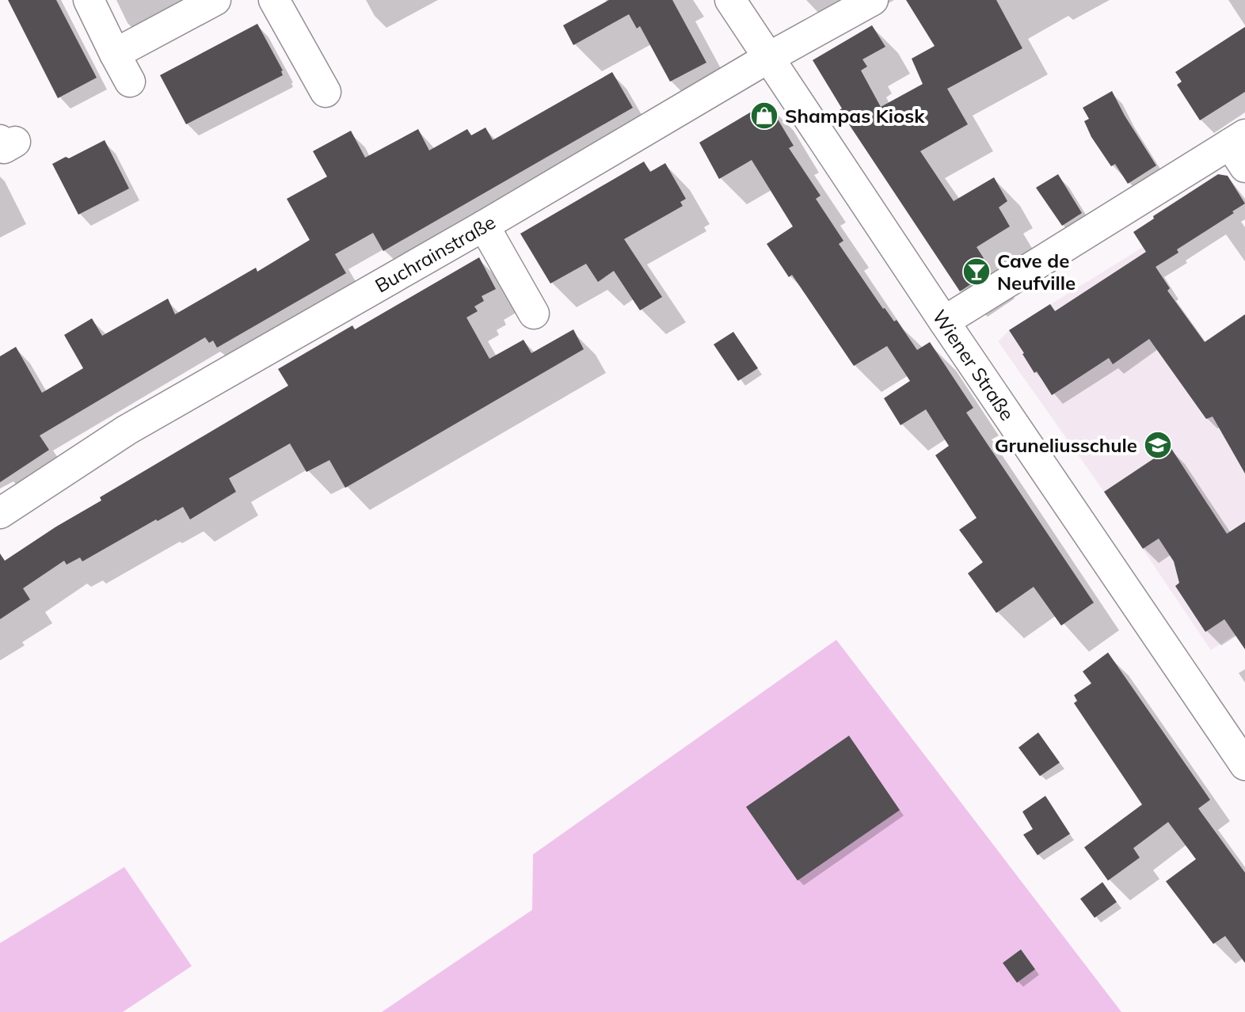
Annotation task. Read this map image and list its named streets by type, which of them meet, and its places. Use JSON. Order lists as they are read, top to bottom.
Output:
{
  "streets": {
    "street": ["Buchrainstraße", "Wiener Straße"]
  },
  "crossings": [
    ["Buchrainstraße", "Wiener Straße"]
  ],
  "places": {
    "shop": ["Shampas Kiosk"],
    "bar": ["Cave de Neufville"],
    "school or university": ["Gruneliusschule"]
  }
}
